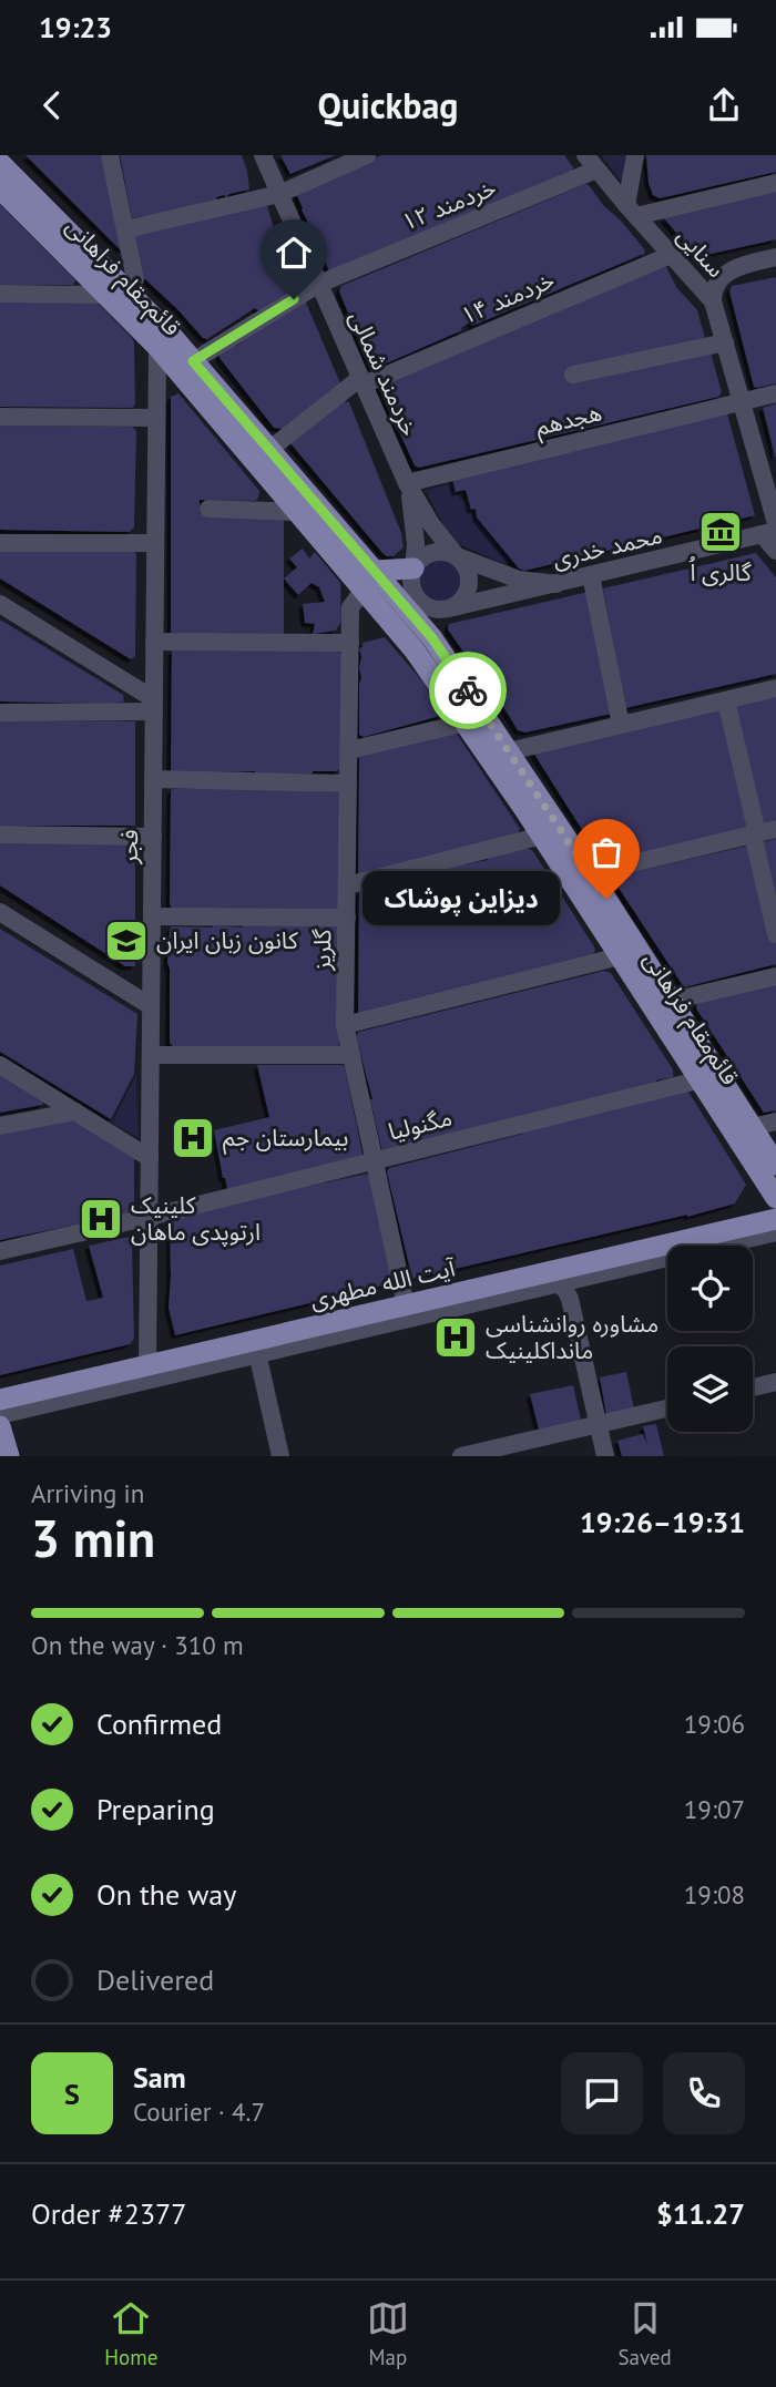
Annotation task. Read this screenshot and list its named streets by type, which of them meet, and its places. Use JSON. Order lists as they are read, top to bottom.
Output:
{
  "streets": {
    "main road": ["قائم‌مقام فراهانی", "آیت الله مطهری"],
    "street": [
      "خردمند ۱۲",
      "سنایی",
      "خردمند ۱۴",
      "خردمند شمالی",
      "هجدهم",
      "محمد خدری",
      "فجر",
      "گلریز",
      "مگنولیا"
    ]
  },
  "crossings": [
    ["خردمند ۱۲", "سنایی"],
    ["خردمند ۱۲", "قائم‌مقام فراهانی"],
    ["خردمند ۱۲", "خردمند شمالی"],
    ["سنایی", "خردمند ۱۴"],
    ["سنایی", "هجدهم"],
    ["سنایی", "محمد خدری"],
    ["قائم‌مقام فراهانی", "خردمند ۱۴"],
    ["قائم‌مقام فراهانی", "محمد خدری"],
    ["قائم‌مقام فراهانی", "فجر"],
    ["قائم‌مقام فراهانی", "گلریز"],
    ["قائم‌مقام فراهانی", "مگنولیا"],
    ["خردمند ۱۴", "خردمند شمالی"],
    ["خردمند شمالی", "هجدهم"],
    ["خردمند شمالی", "محمد خدری"],
    ["فجر", "مگنولیا"],
    ["فجر", "آیت الله مطهری"],
    ["گلریز", "مگنولیا"],
    ["گلریز", "آیت الله مطهری"]
  ],
  "places": {
    "museum": ["گالری اُ"],
    "other": ["دیزاین پوشاک"],
    "school or university": ["کانون زبان ایران"],
    "hospital": ["بیمارستان جم", "کلینیک ارتوپدی ماهان", "مشاوره روانشناسی مانداکلینیک"]
  },
  "page": {
    "status": "19:23",
    "header": "Quickbag",
    "bubble": "دیزاین پوشاک",
    "heading": ["3 min", "Arriving in", "19:26–19:31"],
    "panel": [
      "Sam",
      "Courier · 4.7",
      "Order #2377",
      "$11.27"
    ],
    "bar": "On the way · 310 m",
    "list": [
      ["Confirmed", "19:06"],
      ["Preparing", "19:07"],
      ["On the way", "19:08"],
      "Delivered"
    ],
    "round": "S",
    "tabs": ["Home", "Map", "Saved"]
  }
}
